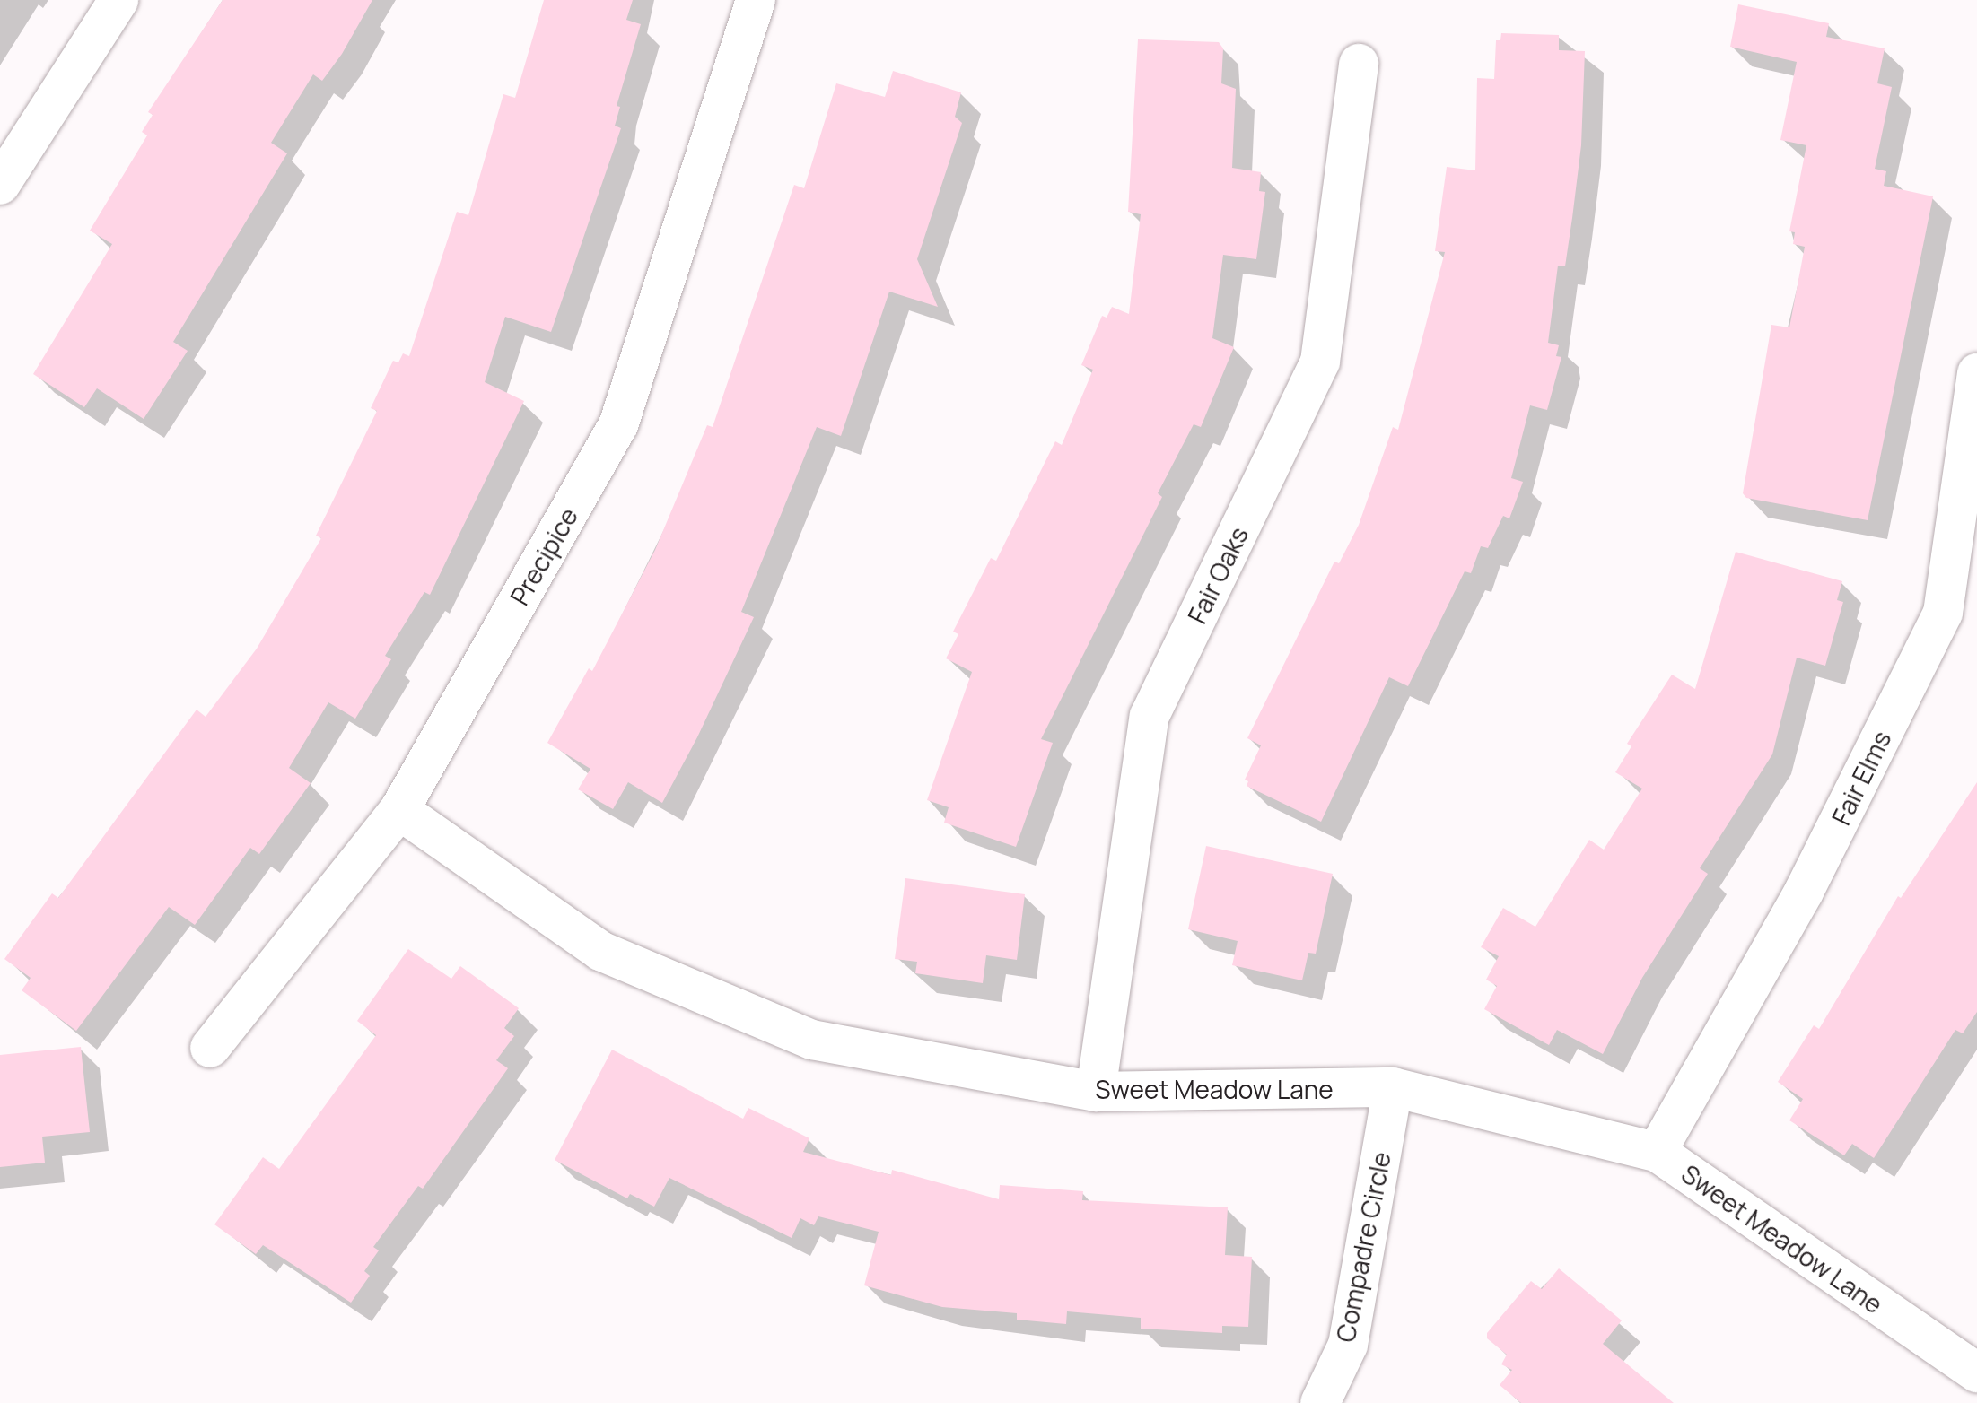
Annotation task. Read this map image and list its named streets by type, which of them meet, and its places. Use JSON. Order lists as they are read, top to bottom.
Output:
{
  "streets": {
    "street": [
      "Precipice",
      "Fair Oaks",
      "Fair Elms",
      "Sweet Meadow Lane",
      "Compadre Circle"
    ]
  },
  "crossings": [
    ["Precipice", "Sweet Meadow Lane"],
    ["Fair Oaks", "Sweet Meadow Lane"],
    ["Fair Elms", "Sweet Meadow Lane"],
    ["Sweet Meadow Lane", "Compadre Circle"]
  ]
}
